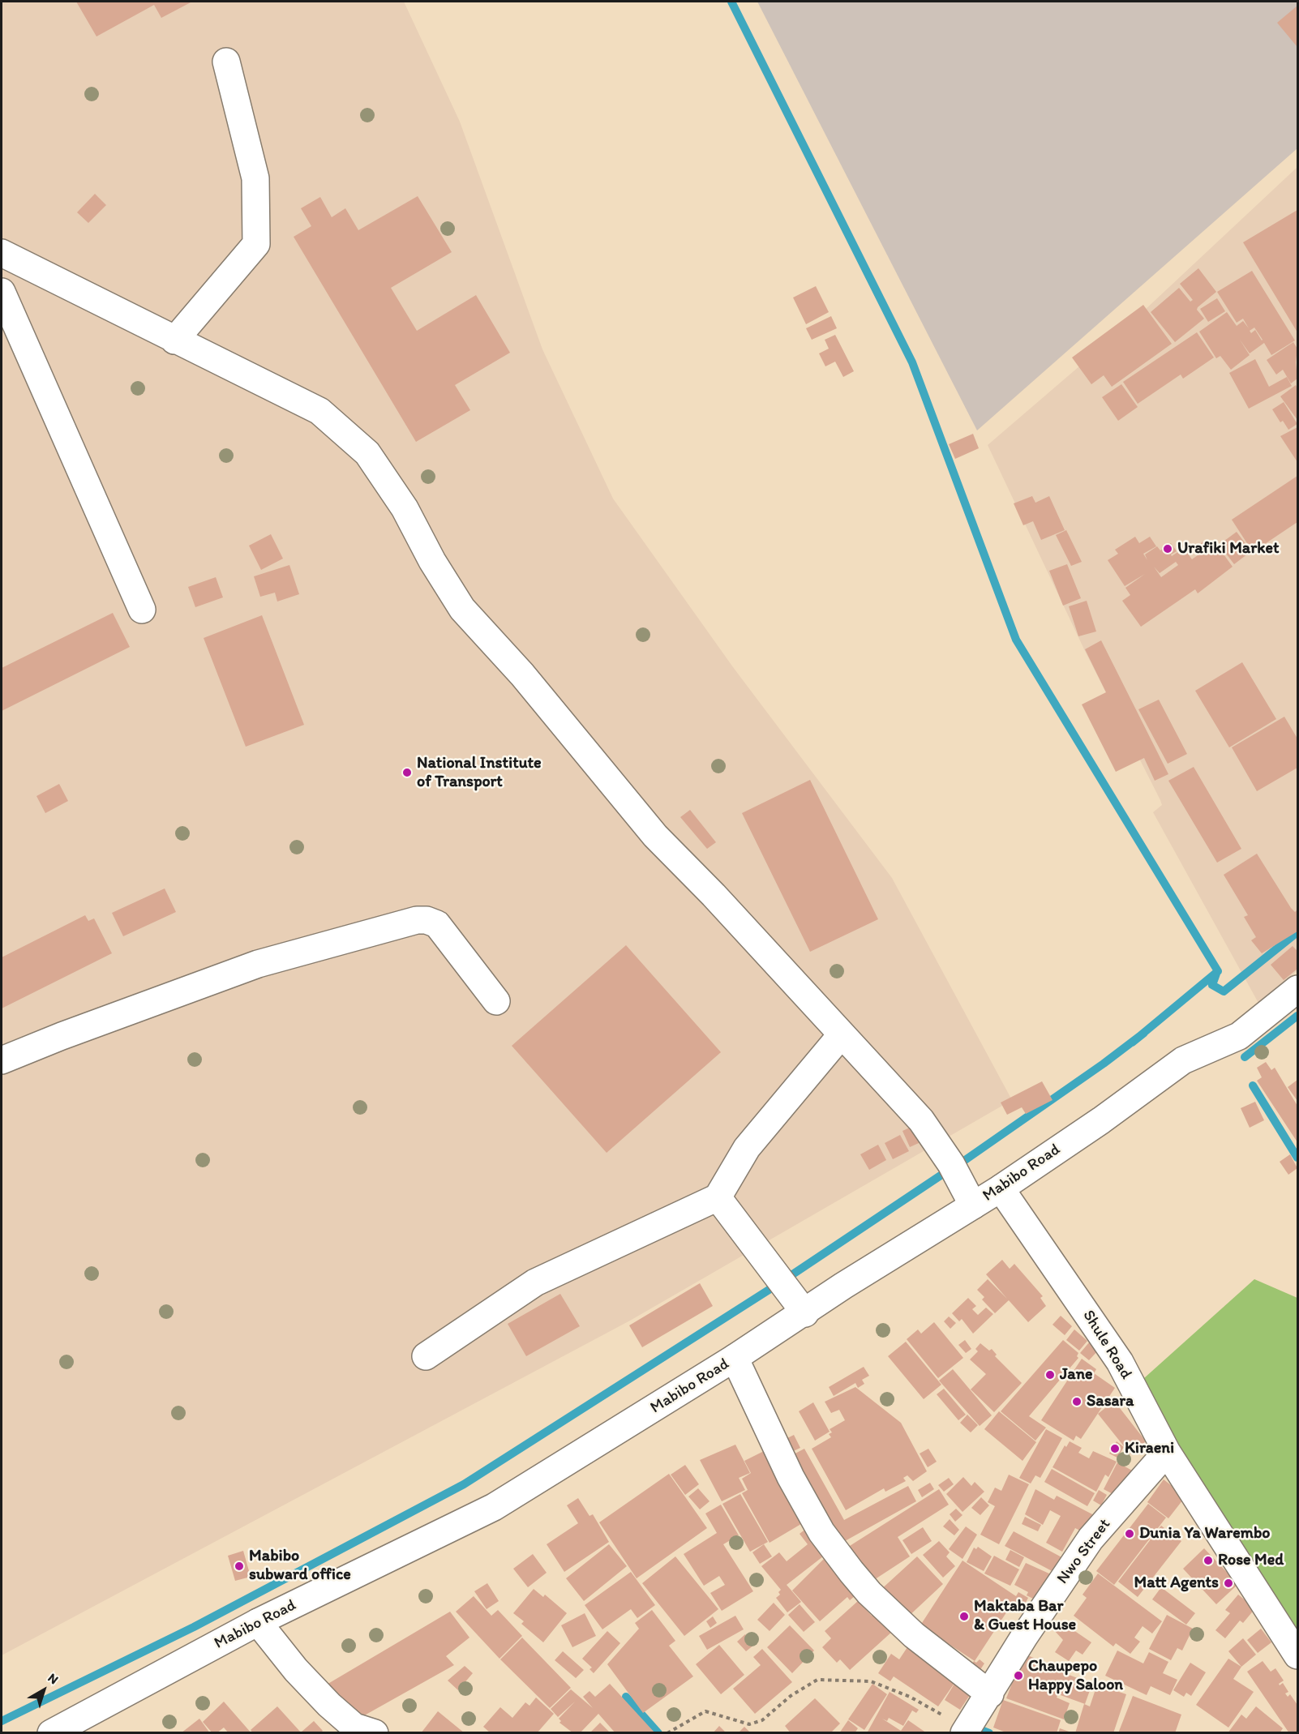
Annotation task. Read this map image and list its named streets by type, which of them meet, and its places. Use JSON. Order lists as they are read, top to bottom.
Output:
{
  "streets": {
    "street": ["Mabibo Road", "Shule Road", "Nwo Street"]
  },
  "crossings": [
    ["Mabibo Road", "Shule Road"],
    ["Shule Road", "Nwo Street"]
  ],
  "places": [
    "Urafiki Market",
    "National Institute of Transport",
    "Jane",
    "Sasara",
    "Kiraeni",
    "Dunia Ya Warembo",
    "Rose Med",
    "Mabibo subward office",
    "Matt Agents",
    "Maktaba Bar & Guest House",
    "Chaupepo Happy Saloon"
  ],
  "north": "top right"
}
